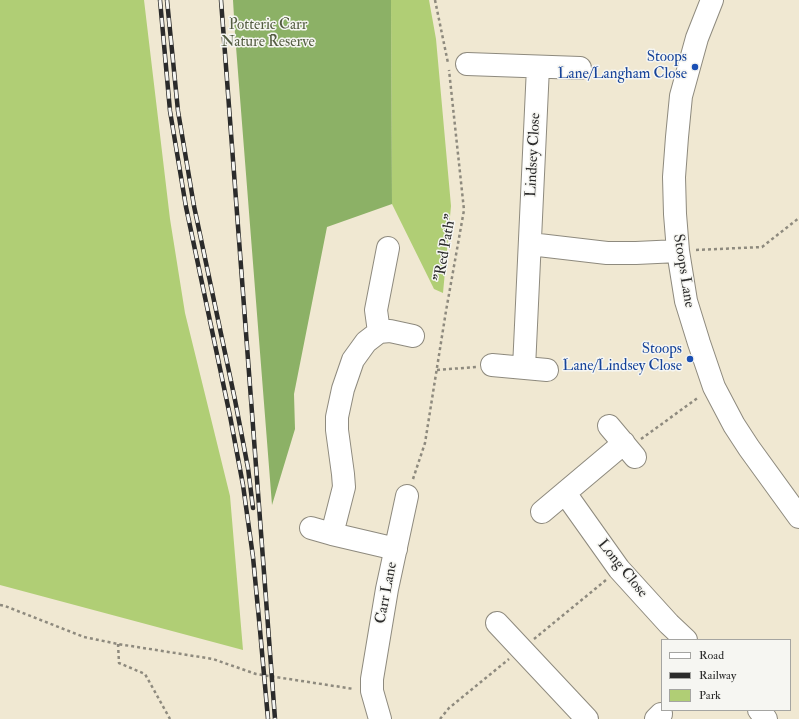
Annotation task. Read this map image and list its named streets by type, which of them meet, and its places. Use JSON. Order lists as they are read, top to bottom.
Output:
{
  "streets": {
    "street": [
      "Lindsey Close",
      "Stoops Lane",
      "Long Close",
      "Carr Lane"
    ],
    "path": ["\"Red Path\""]
  },
  "crossings": [
    ["\"Red Path\"", "Carr Lane"]
  ],
  "parks": ["Potteric Carr Nature Reserve"],
  "places": ["Stoops Lane/Langham Close", "Stoops Lane/Lindsey Close"],
  "legend": ["Road", "Railway", "Park"]
}
